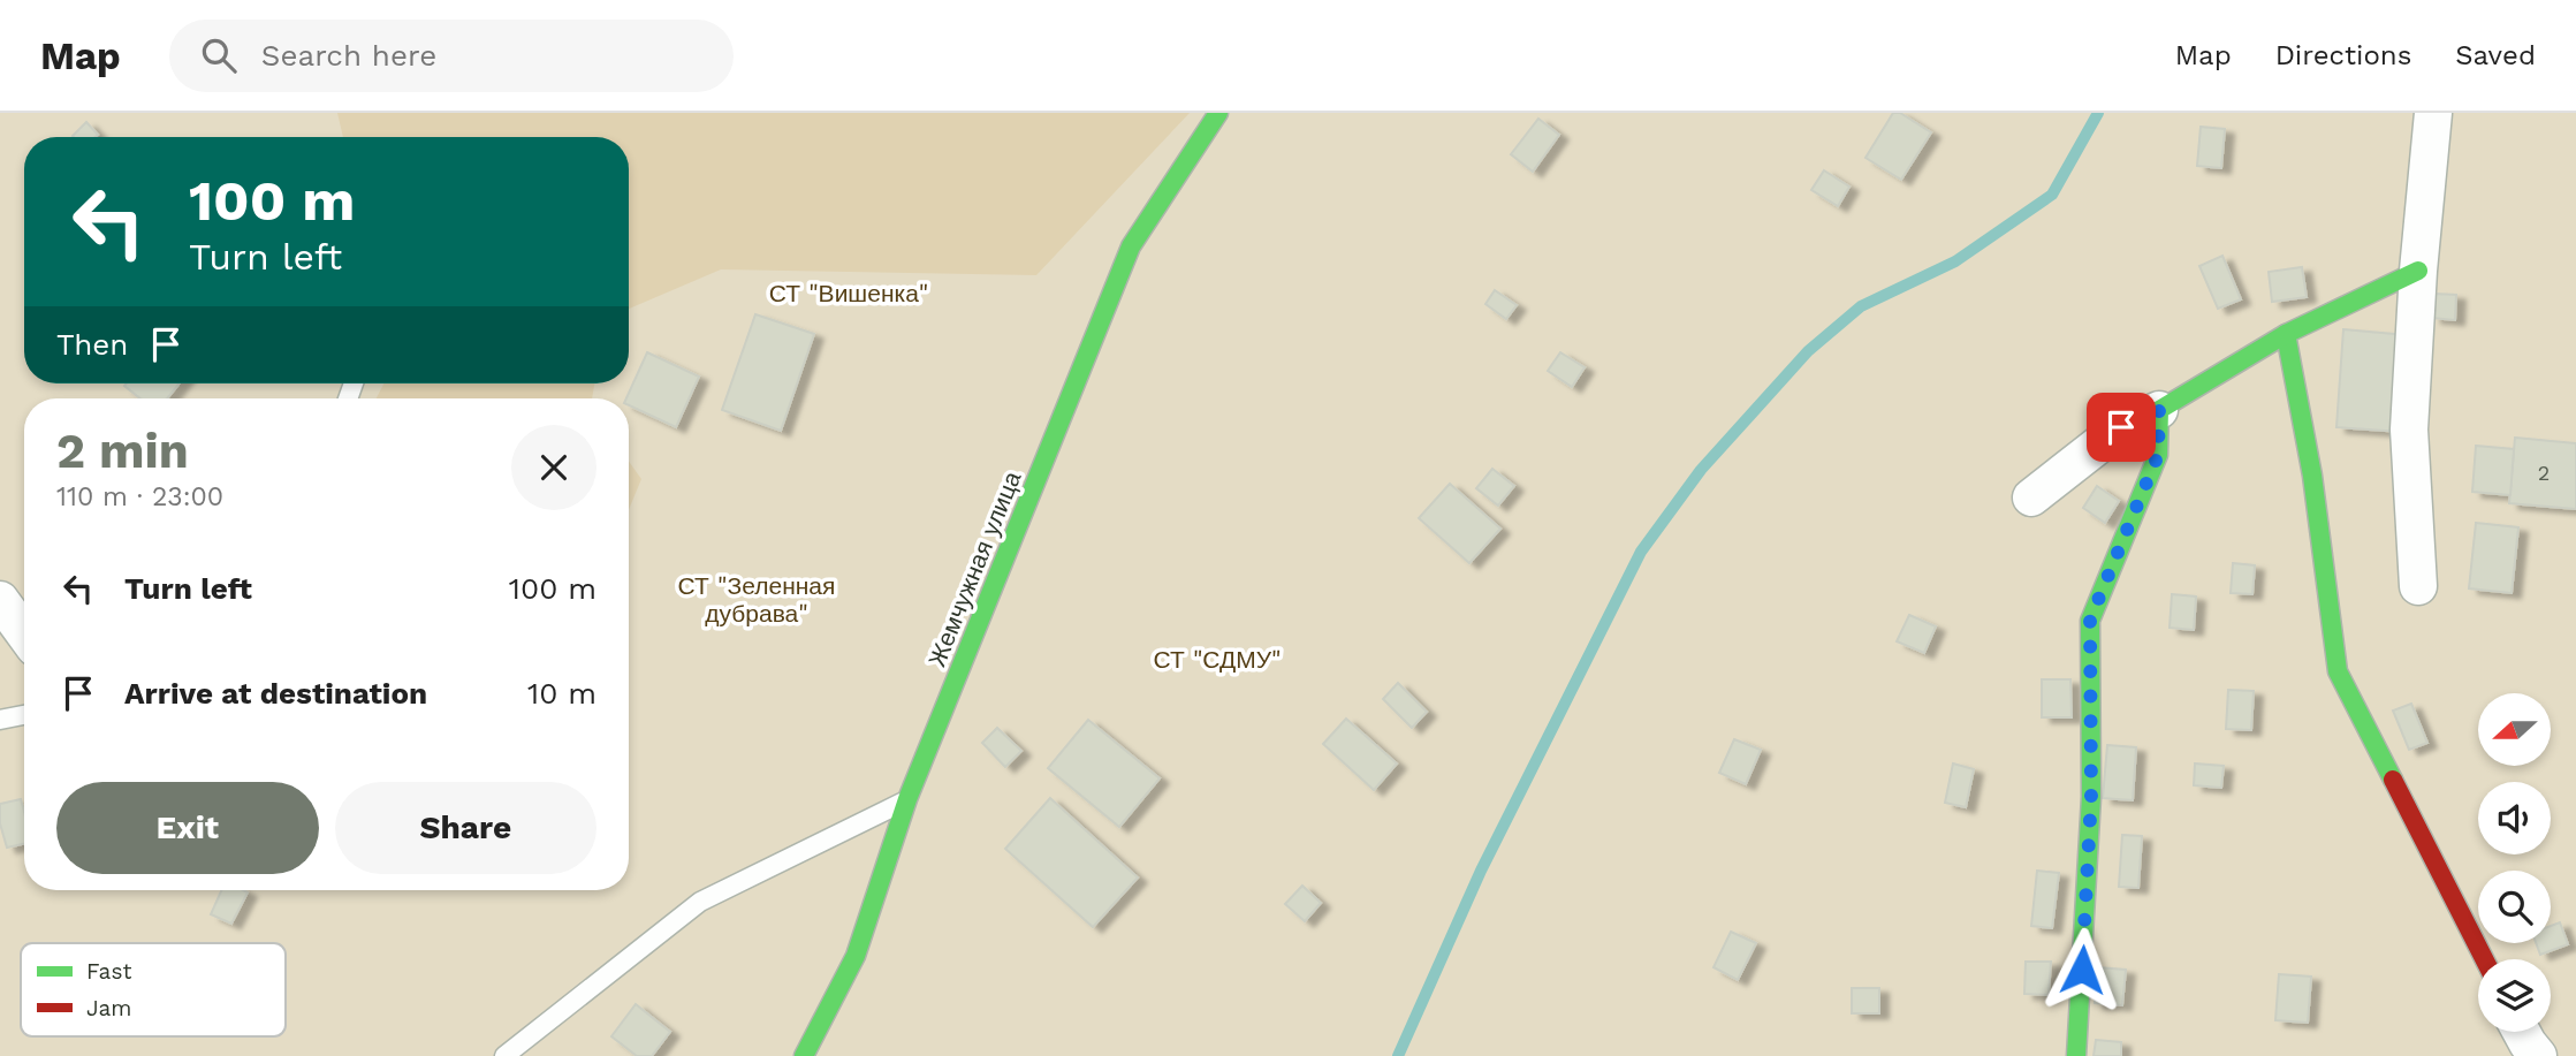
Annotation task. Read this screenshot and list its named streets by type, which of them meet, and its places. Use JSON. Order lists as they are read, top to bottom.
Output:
{
  "streets": {
    "street": ["Жемчужная улица"]
  },
  "parks": ["СТ \"Вишенка\"", "СТ \"Зеленная дубрава\"", "СТ \"СДМУ\""],
  "house_numbers": ["2"],
  "legend": ["Fast", "Jam"],
  "north": "left",
  "page": {
    "header": "Map",
    "search": "Search here",
    "nav": ["Map", "Directions", "Saved"],
    "turn": ["100 m", "Turn left"],
    "then": "Then",
    "heading": ["2 min", "110 m · 23:00"],
    "list": [
      {
        "name": "Turn left",
        "value": "100 m"
      },
      {
        "name": "Arrive at destination",
        "value": "10 m"
      }
    ],
    "buttons": ["Exit", "Share"]
  }
}
